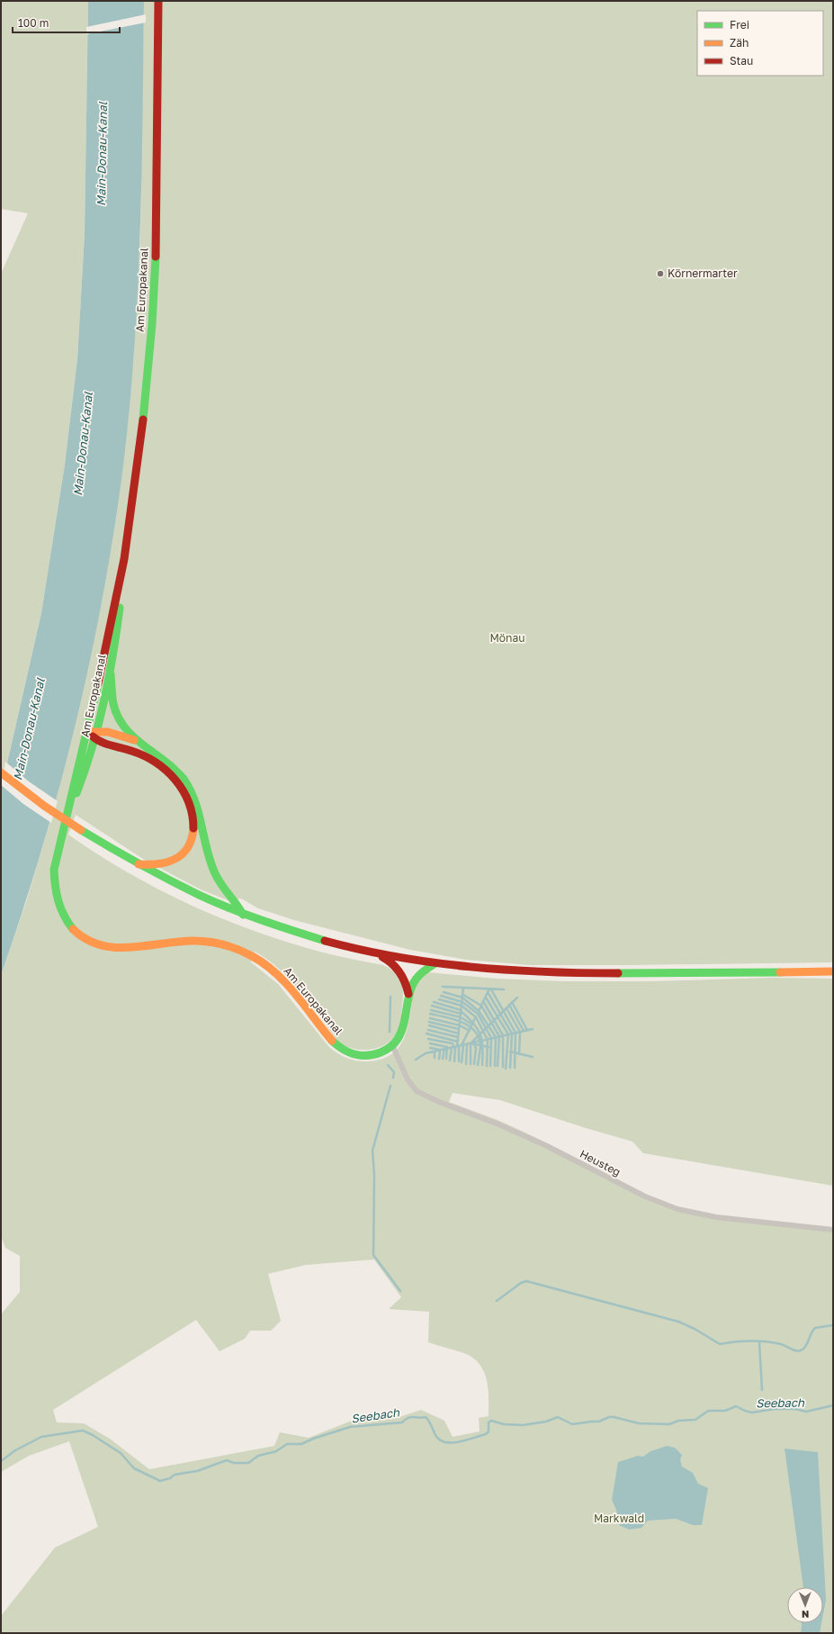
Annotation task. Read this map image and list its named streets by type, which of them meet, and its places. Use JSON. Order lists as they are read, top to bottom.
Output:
{
  "streets": {
    "main road": ["Am Europakanal"],
    "street": ["Heusteg"]
  },
  "crossings": [
    ["Am Europakanal", "Heusteg"]
  ],
  "water": ["Main-Donau-Kanal", "Seebach"],
  "parks": ["Mönau", "Markwald"],
  "places": ["Körnermarter"],
  "legend": ["Frei", "Zäh", "Stau"],
  "scale_bar": "100 m",
  "north": "bottom"
}
